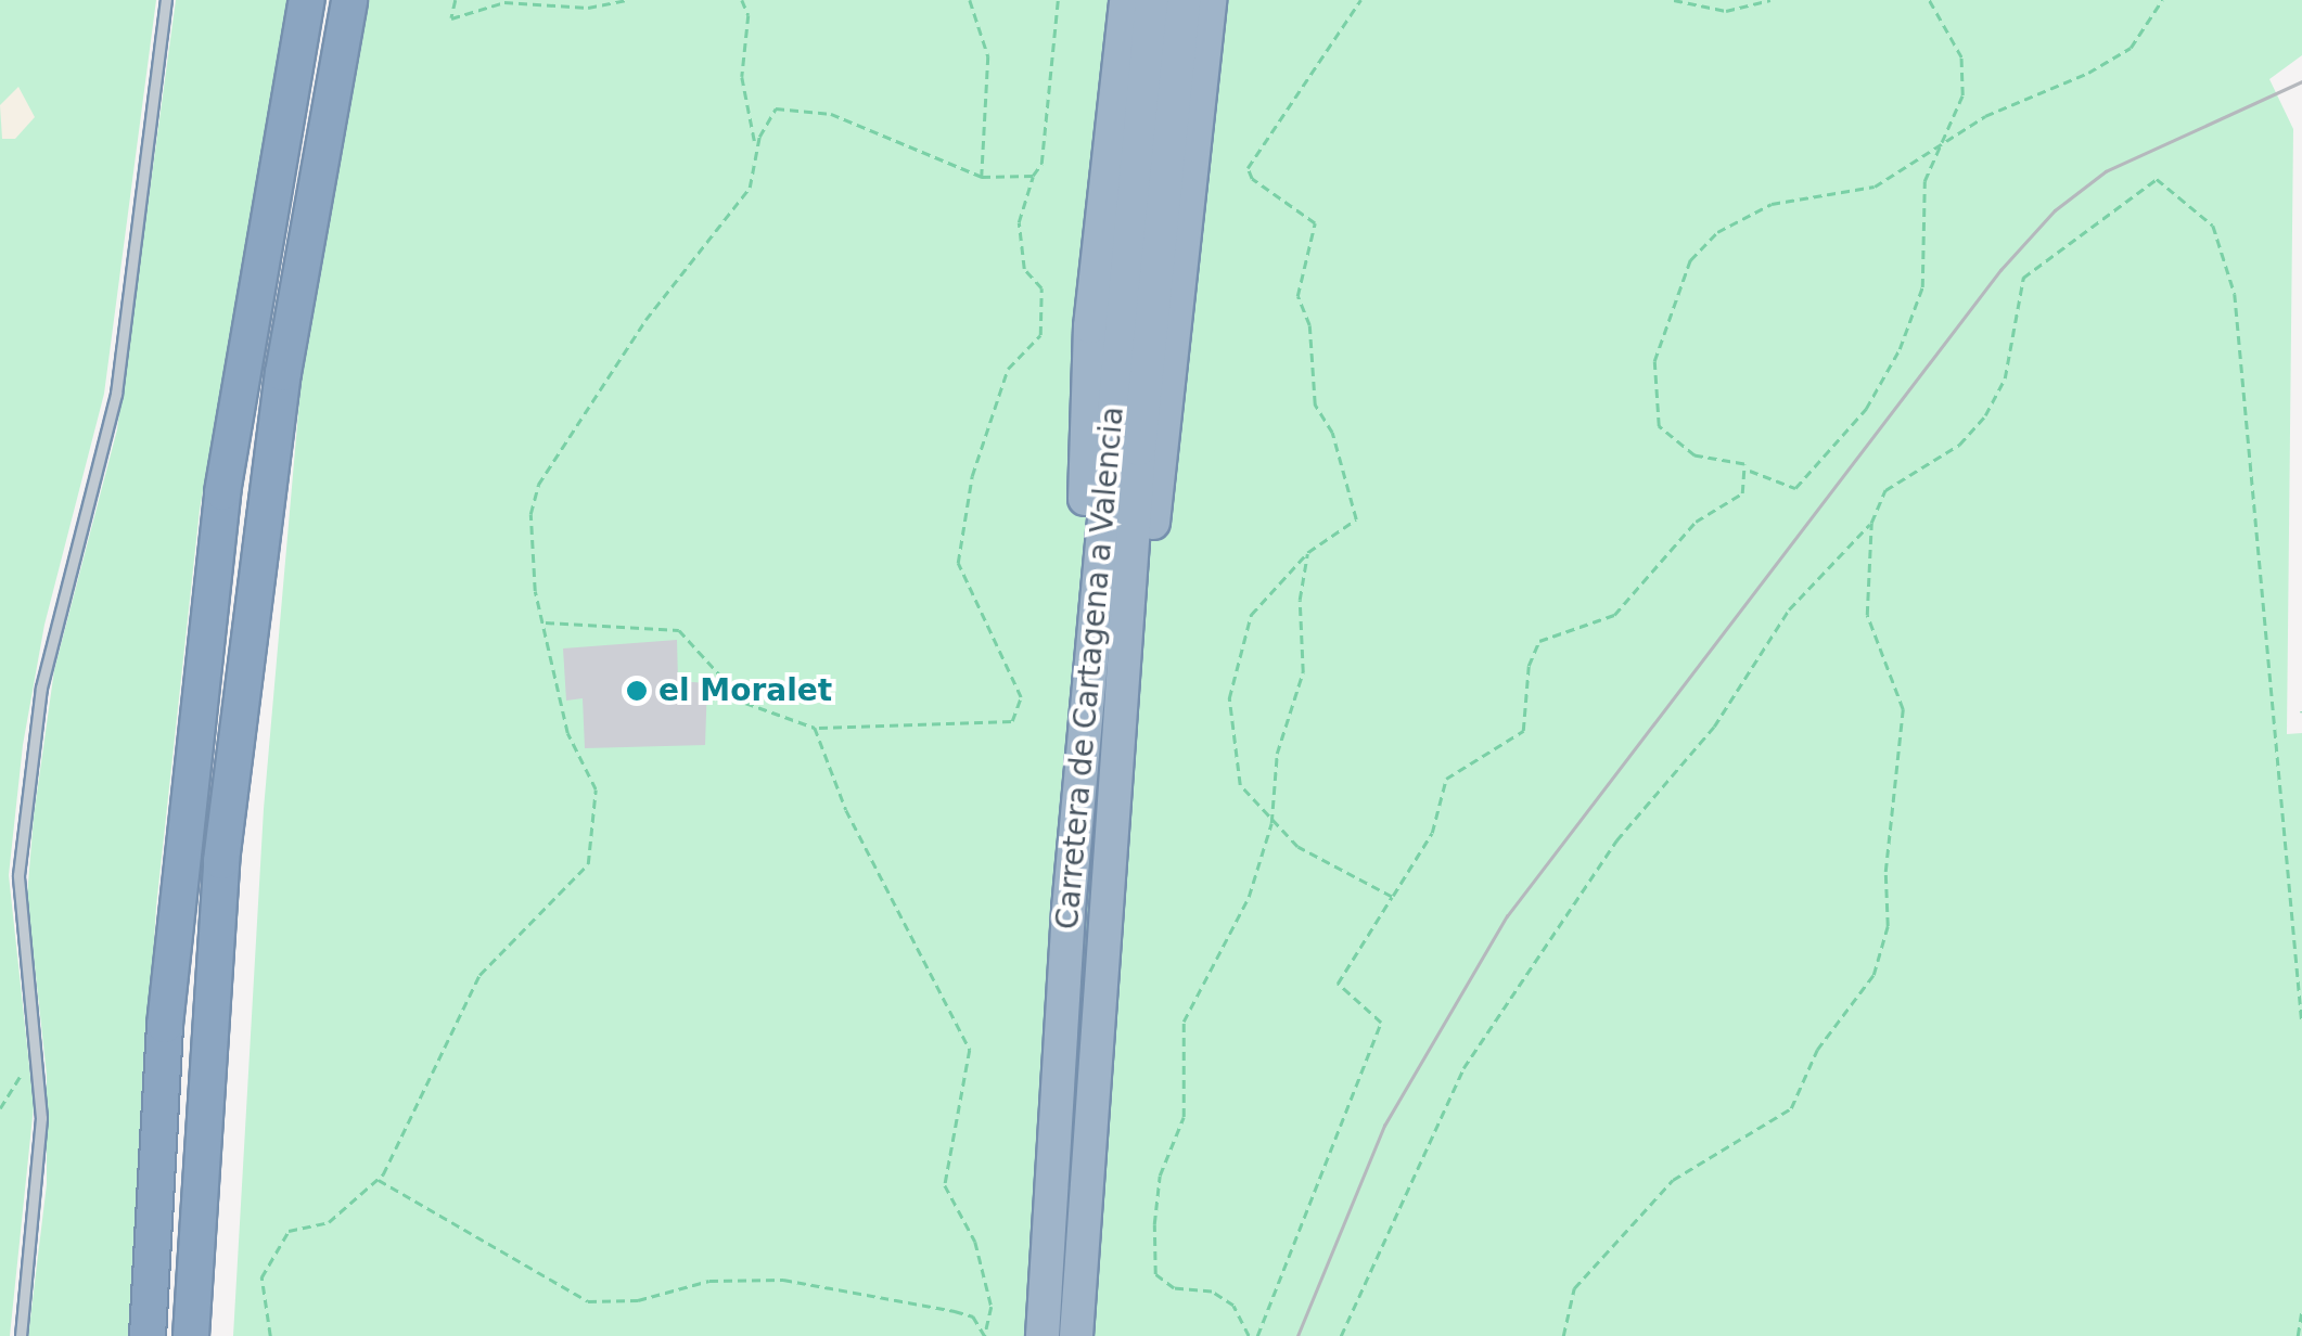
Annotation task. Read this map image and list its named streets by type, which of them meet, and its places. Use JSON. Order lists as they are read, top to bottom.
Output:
{
  "streets": {
    "highway": ["Carretera de Cartagena a Valencia"]
  },
  "places": ["el Moralet"]
}
